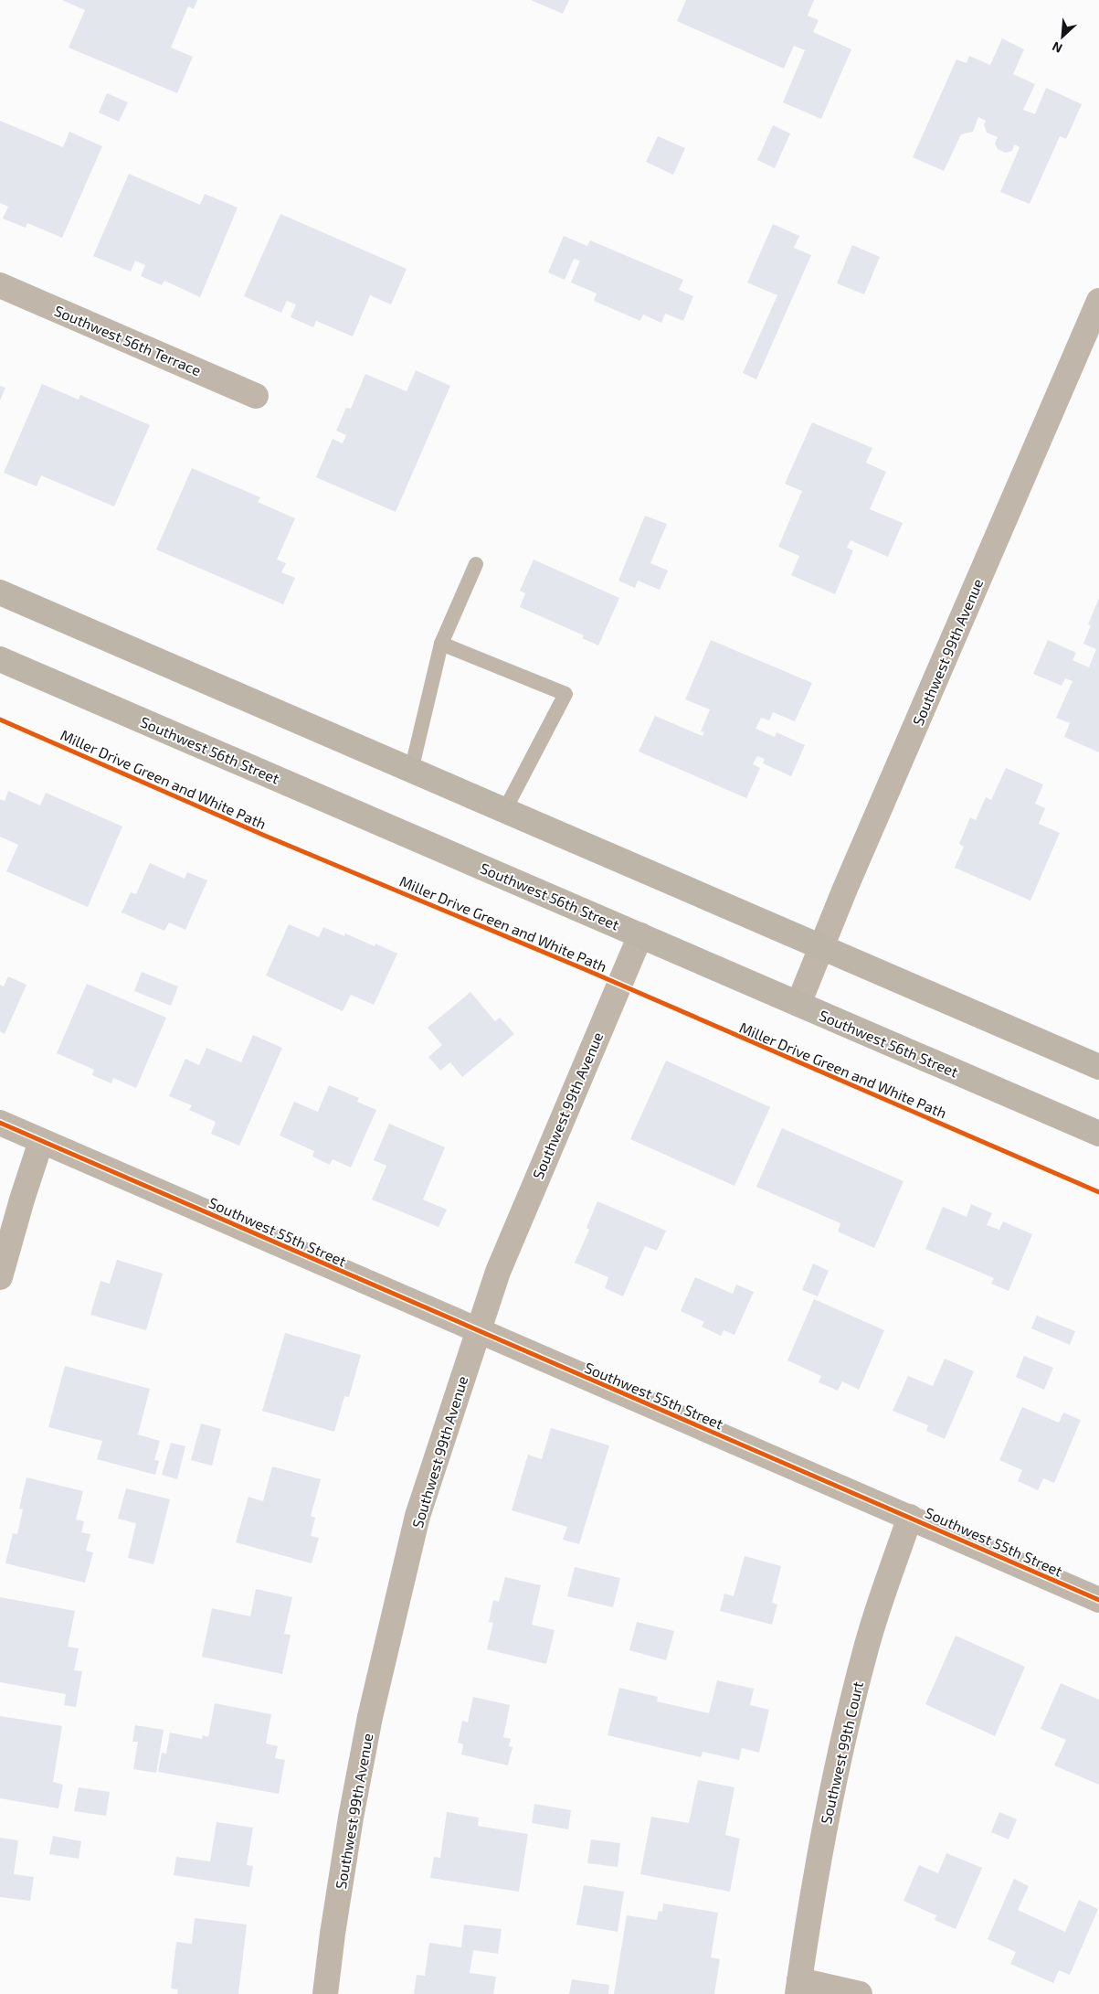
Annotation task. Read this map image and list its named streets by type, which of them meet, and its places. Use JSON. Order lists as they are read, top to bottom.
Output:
{
  "streets": {
    "main road": ["Southwest 56th Street"],
    "street": [
      "Southwest 56th Terrace",
      "Southwest 99th Avenue",
      "Southwest 55th Street",
      "Southwest 99th Court"
    ],
    "cycle path": ["Miller Drive Green and White Path"]
  },
  "crossings": [
    ["Southwest 99th Avenue", "Southwest 56th Street"],
    ["Southwest 99th Avenue", "Southwest 55th Street"],
    ["Southwest 55th Street", "Southwest 99th Court"]
  ],
  "north": "bottom left"
}
